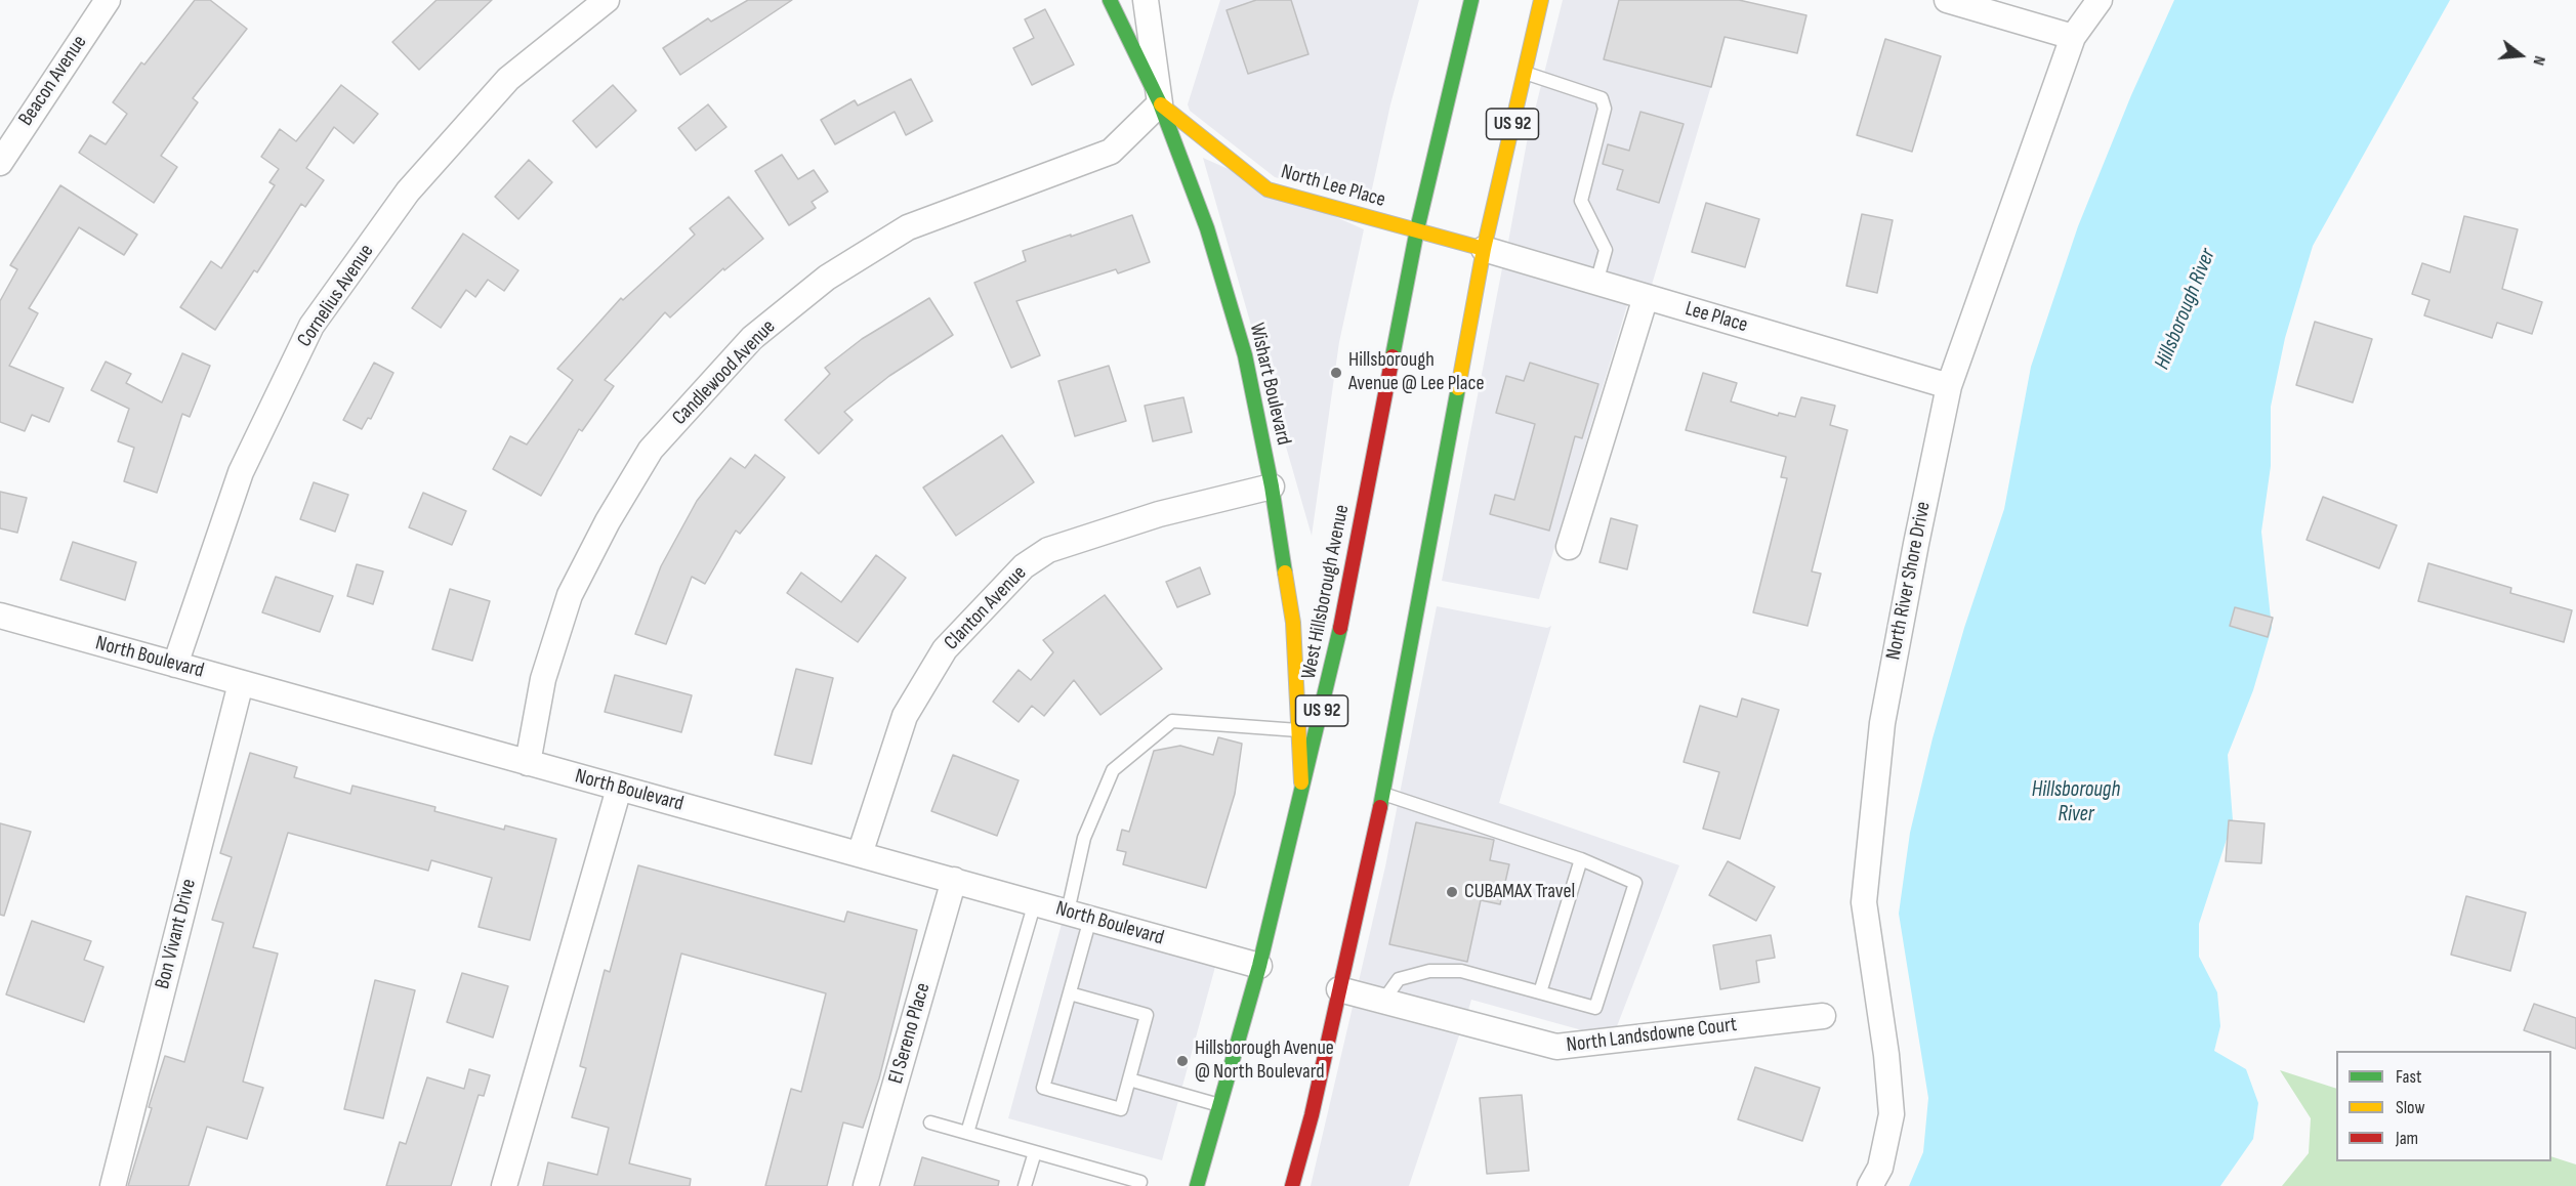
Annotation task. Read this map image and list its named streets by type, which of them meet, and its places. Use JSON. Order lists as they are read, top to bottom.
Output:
{
  "streets": {
    "main road": [
      "US 92",
      "North Lee Place",
      "Wishart Boulevard",
      "West Hillsborough Avenue"
    ],
    "street": [
      "Beacon Avenue",
      "Cornelius Avenue",
      "Lee Place",
      "Candlewood Avenue",
      "North River Shore Drive",
      "Clanton Avenue",
      "North Boulevard",
      "Bon Vivant Drive",
      "El Sereno Place",
      "North Landsdowne Court"
    ]
  },
  "crossings": [
    ["US 92", "North Lee Place"],
    ["US 92", "Lee Place"],
    ["US 92", "North Landsdowne Court"],
    ["North Lee Place", "Lee Place"],
    ["North Lee Place", "Candlewood Avenue"],
    ["North Lee Place", "Wishart Boulevard"],
    ["North Lee Place", "West Hillsborough Avenue"],
    ["Cornelius Avenue", "North Boulevard"],
    ["Lee Place", "North River Shore Drive"],
    ["Candlewood Avenue", "Wishart Boulevard"],
    ["Candlewood Avenue", "North Boulevard"],
    ["Wishart Boulevard", "West Hillsborough Avenue"],
    ["Wishart Boulevard", "Clanton Avenue"],
    ["West Hillsborough Avenue", "North Boulevard"],
    ["Clanton Avenue", "North Boulevard"],
    ["North Boulevard", "Bon Vivant Drive"],
    ["North Boulevard", "El Sereno Place"]
  ],
  "water": ["Hillsborough River"],
  "places": ["Hillsborough Avenue @ Lee Place", "CUBAMAX Travel", "Hillsborough Avenue @ North Boulevard"],
  "legend": ["Fast", "Slow", "Jam"],
  "north": "right"
}
